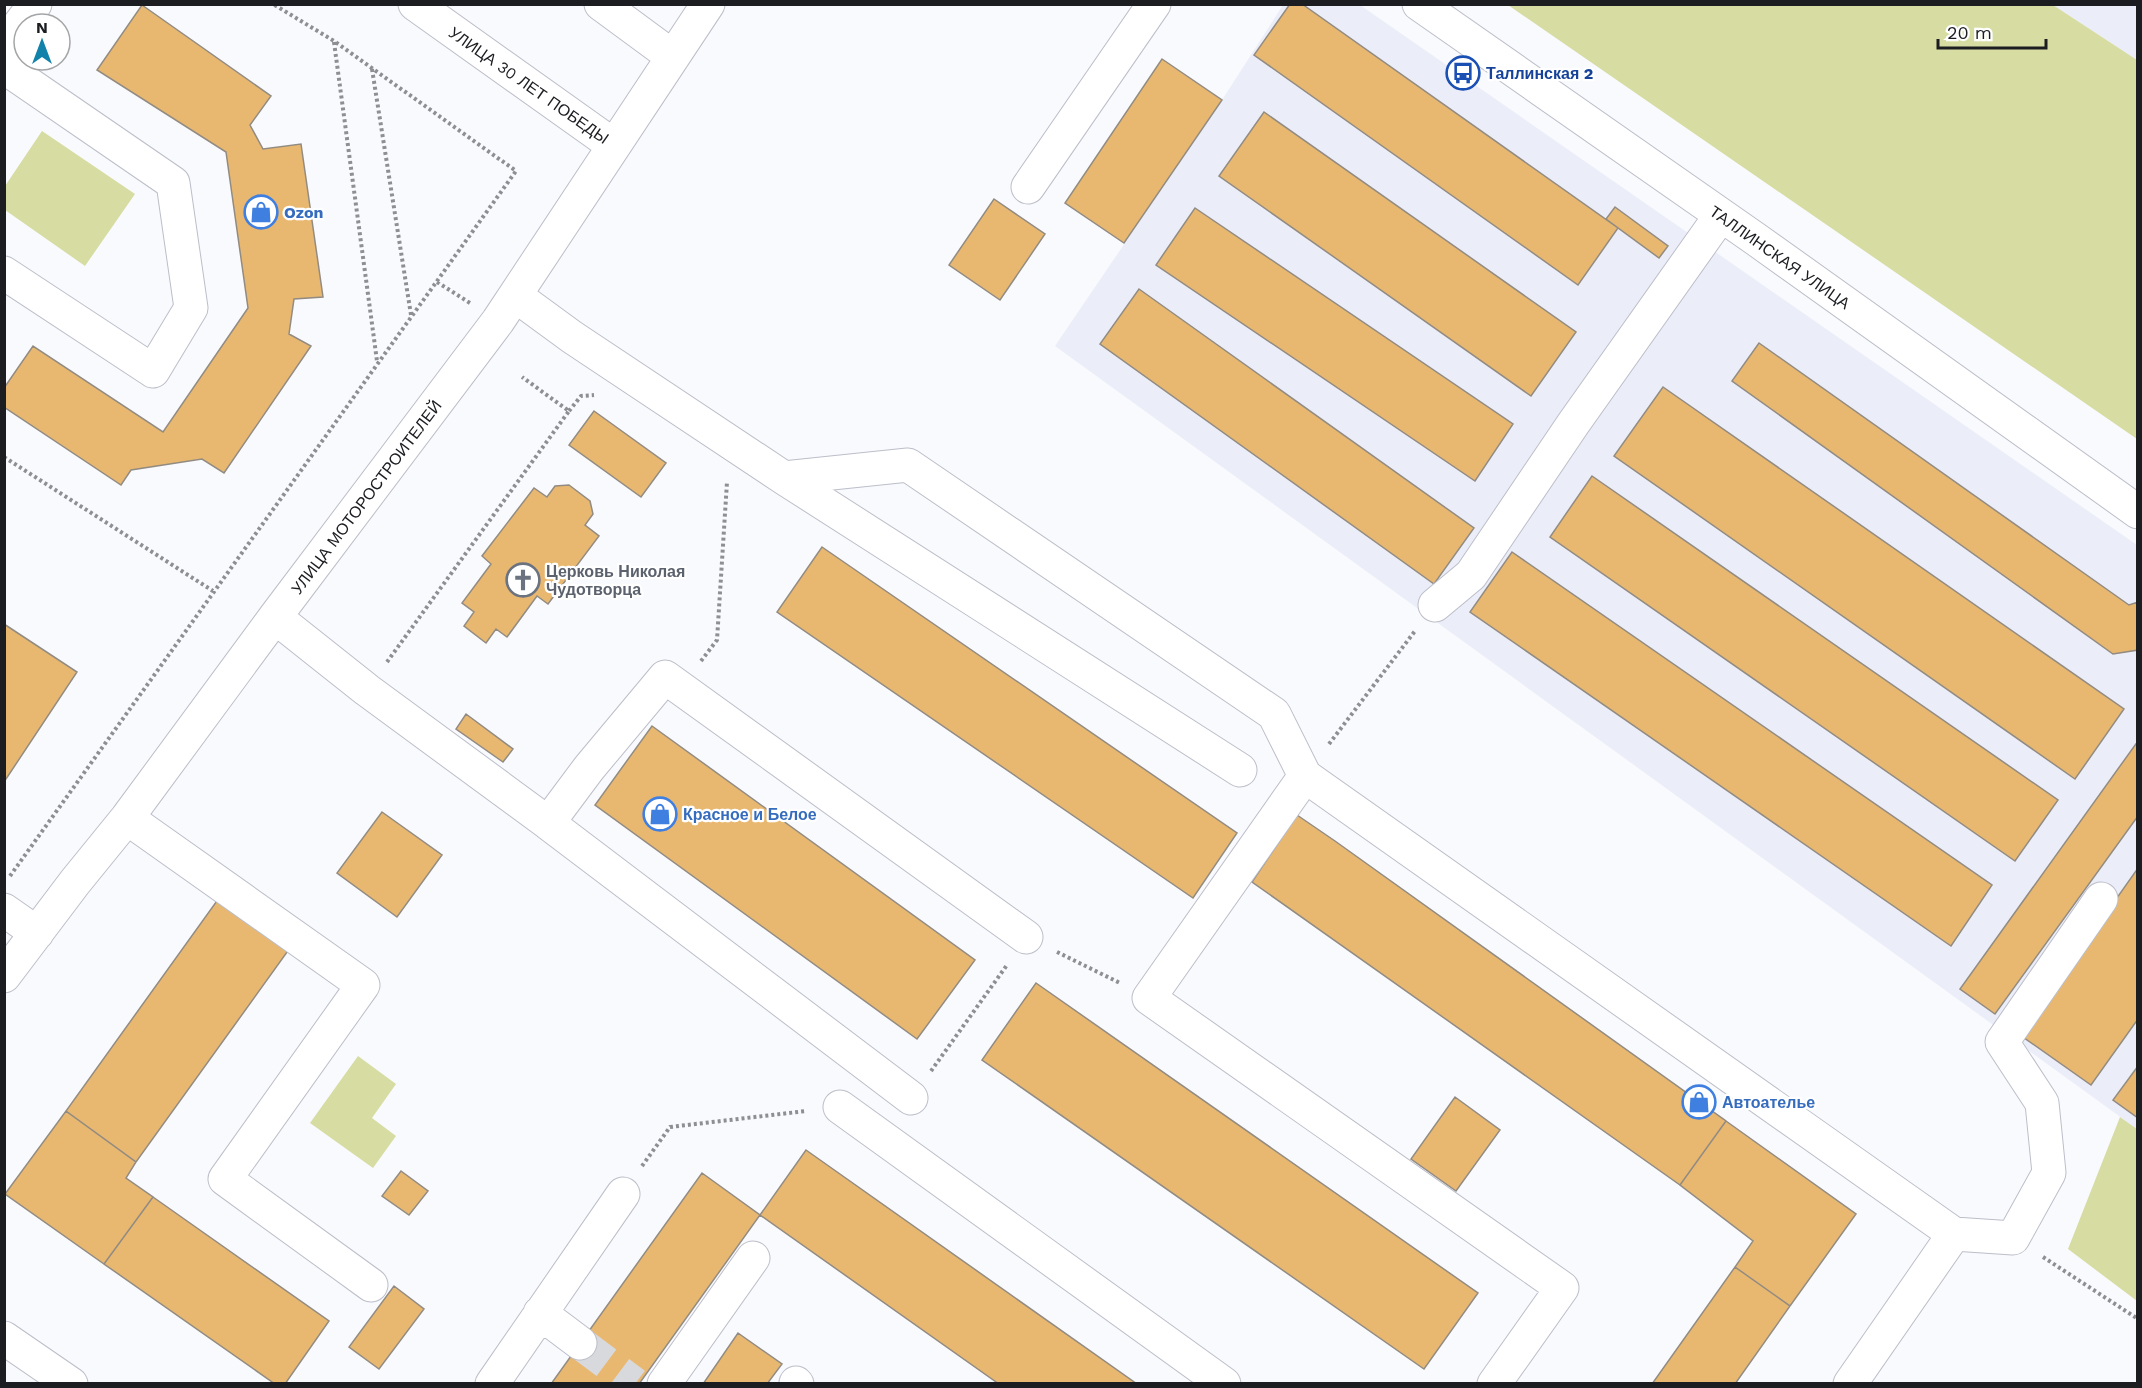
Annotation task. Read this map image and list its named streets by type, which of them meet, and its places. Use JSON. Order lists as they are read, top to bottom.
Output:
{
  "streets": {
    "street": ["УЛИЦА 30 ЛЕТ ПОБЕДЫ", "ТАЛЛИНСКАЯ УЛИЦА", "УЛИЦА МОТОРОСТРОИТЕЛЕЙ"]
  },
  "crossings": [
    ["УЛИЦА 30 ЛЕТ ПОБЕДЫ", "УЛИЦА МОТОРОСТРОИТЕЛЕЙ"]
  ],
  "places": {
    "bus stop": ["Таллинская 2"],
    "shop": ["Ozon", "Красное и Белое", "Автоателье"],
    "church": ["Церковь Николая Чудотворца"]
  },
  "scale_bar": "20 m",
  "north": "top"
}
